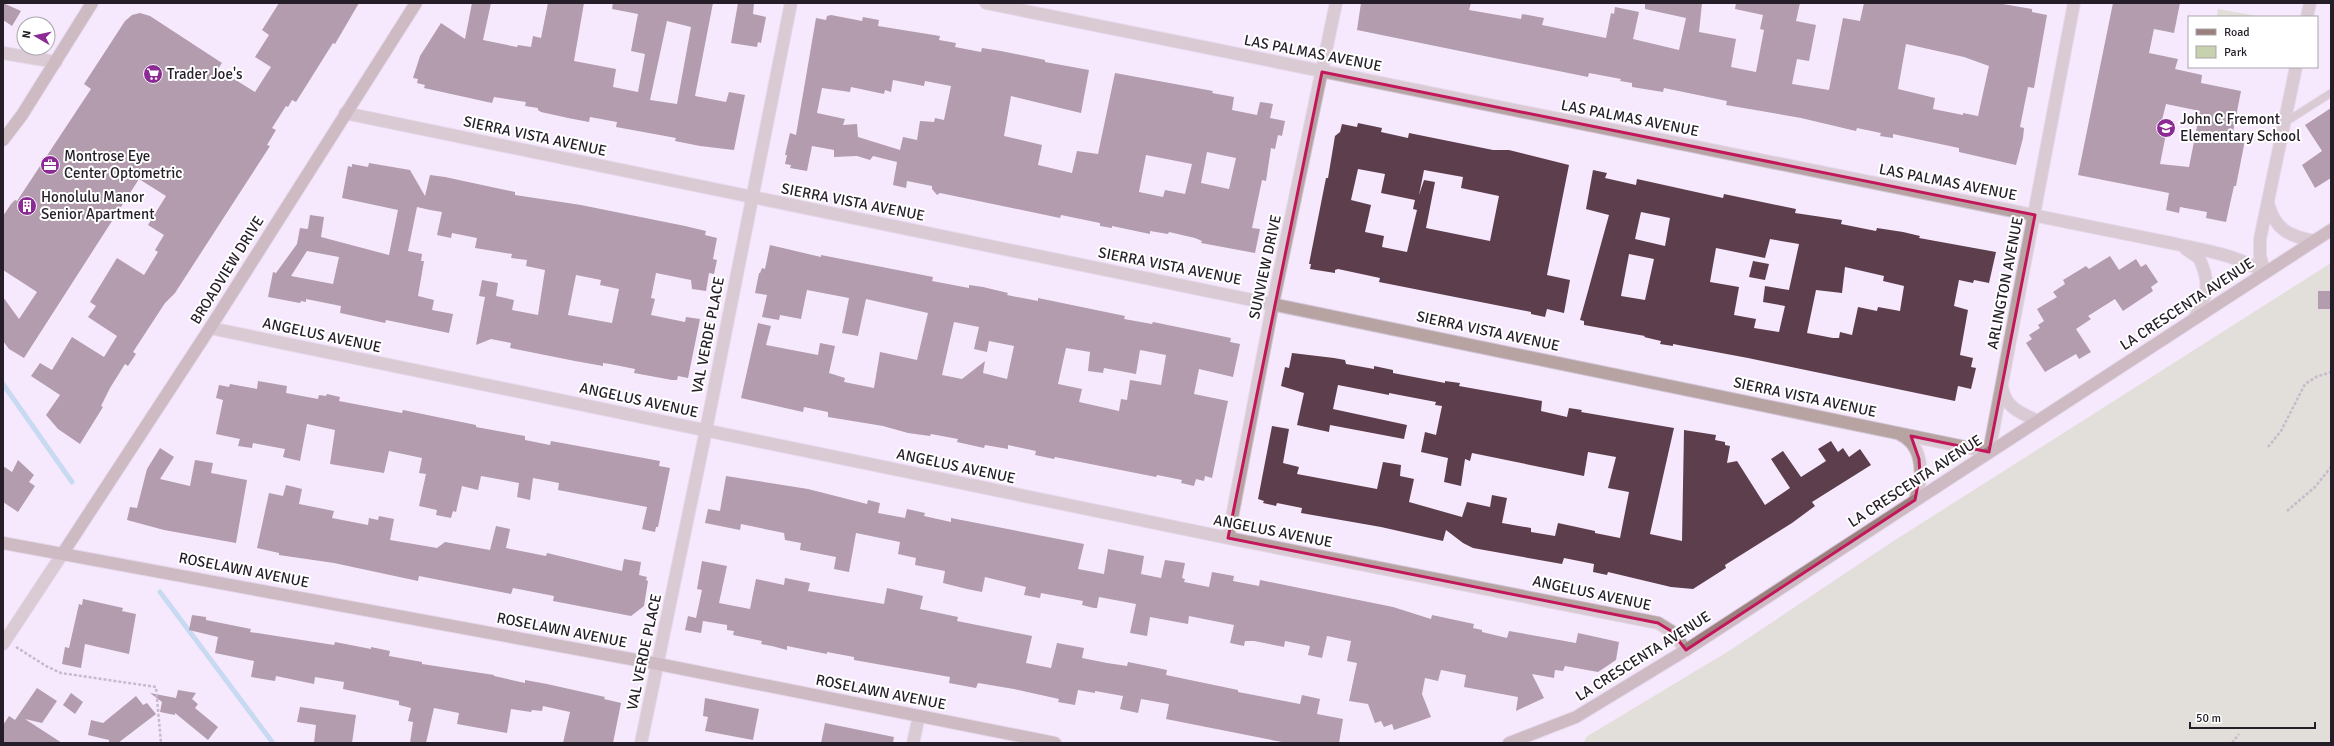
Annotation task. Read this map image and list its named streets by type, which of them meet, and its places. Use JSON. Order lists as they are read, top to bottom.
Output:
{
  "streets": {
    "street": [
      "LAS PALMAS AVENUE",
      "SIERRA VISTA AVENUE",
      "SUNVIEW DRIVE",
      "BROADVIEW DRIVE",
      "ARLINGTON AVENUE",
      "LA CRESCENTA AVENUE",
      "ANGELUS AVENUE",
      "VAL VERDE PLACE",
      "ROSELAWN AVENUE"
    ]
  },
  "crossings": [
    ["LAS PALMAS AVENUE", "SUNVIEW DRIVE"],
    ["LAS PALMAS AVENUE", "ARLINGTON AVENUE"],
    ["LAS PALMAS AVENUE", "LA CRESCENTA AVENUE"],
    ["SIERRA VISTA AVENUE", "SUNVIEW DRIVE"],
    ["SIERRA VISTA AVENUE", "BROADVIEW DRIVE"],
    ["SIERRA VISTA AVENUE", "ARLINGTON AVENUE"],
    ["SIERRA VISTA AVENUE", "LA CRESCENTA AVENUE"],
    ["SIERRA VISTA AVENUE", "VAL VERDE PLACE"],
    ["SUNVIEW DRIVE", "ANGELUS AVENUE"],
    ["BROADVIEW DRIVE", "ANGELUS AVENUE"],
    ["BROADVIEW DRIVE", "ROSELAWN AVENUE"],
    ["ARLINGTON AVENUE", "LA CRESCENTA AVENUE"],
    ["LA CRESCENTA AVENUE", "ANGELUS AVENUE"],
    ["ANGELUS AVENUE", "VAL VERDE PLACE"],
    ["VAL VERDE PLACE", "ROSELAWN AVENUE"]
  ],
  "places": {
    "supermarket": ["Trader Joe's"],
    "school or university": ["John C Fremont Elementary School"],
    "office": ["Montrose Eye Center Optometric"],
    "building": ["Honolulu Manor Senior Apartment"]
  },
  "legend": ["Road", "Park"],
  "scale_bar": "50 m",
  "north": "left"
}
